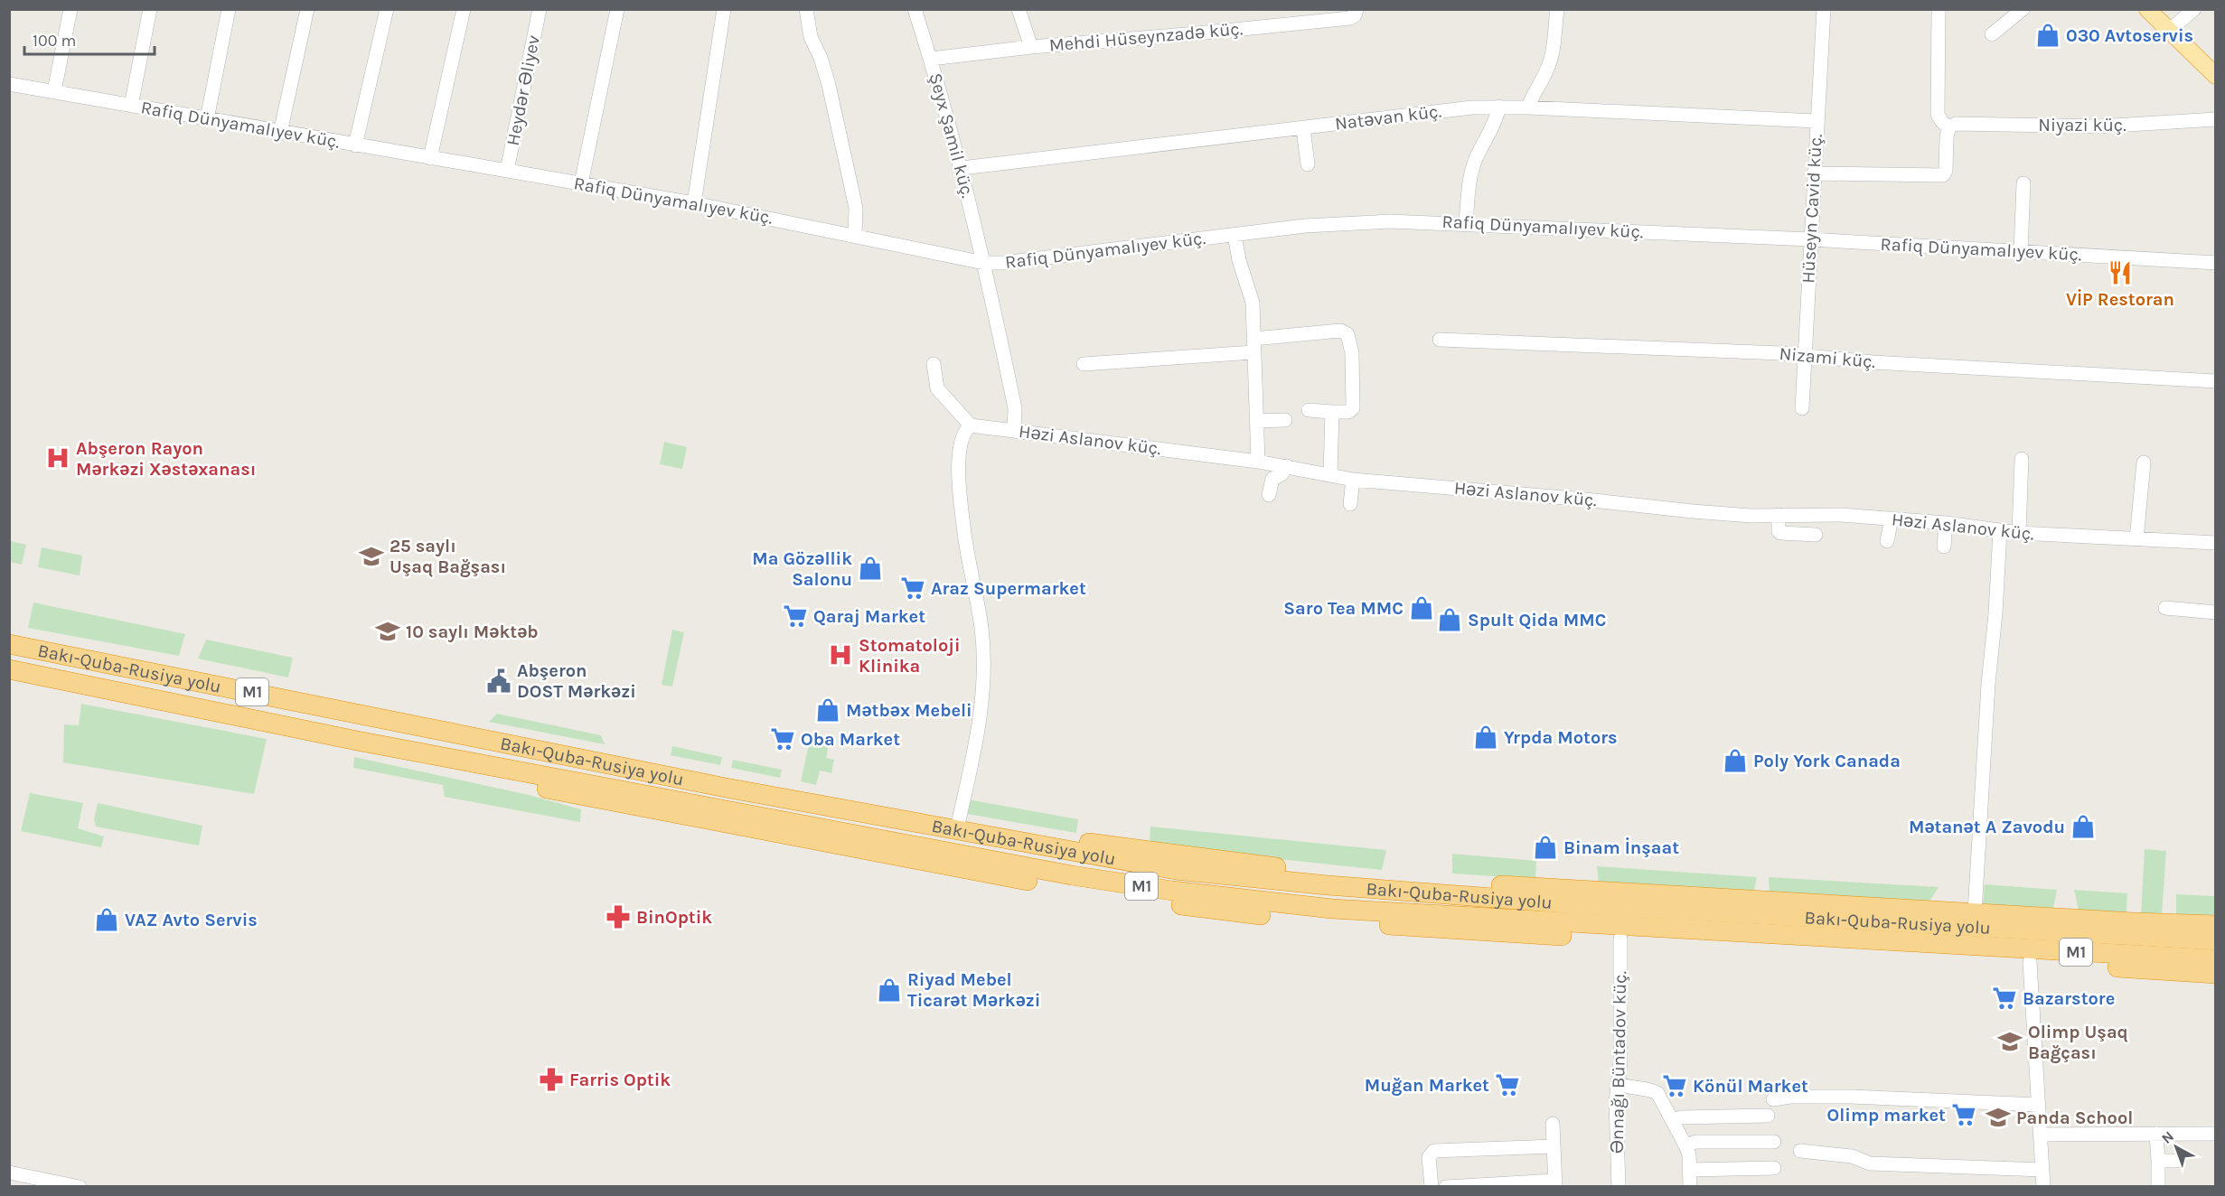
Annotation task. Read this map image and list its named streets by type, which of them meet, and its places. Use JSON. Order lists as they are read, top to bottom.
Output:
{
  "streets": {
    "highway": ["Bakı-Quba-Rusiya yolu", "M1"],
    "street": [
      "Mehdi Hüseynzadə küç.",
      "Heydər Əliyev",
      "Natəvan küç.",
      "Rafiq Dünyamalıyev küç.",
      "Niyazi küç.",
      "Şeyx Şamil küç.",
      "Hüseyn Cavid küç.",
      "Nizami küç.",
      "Həzi Aslanov küç.",
      "Ənnağı Büntadov küç."
    ]
  },
  "crossings": [
    ["Mehdi Hüseynzadə küç.", "Şeyx Şamil küç."],
    ["Heydər Əliyev", "Rafiq Dünyamalıyev küç."],
    ["Natəvan küç.", "Şeyx Şamil küç."],
    ["Natəvan küç.", "Hüseyn Cavid küç."],
    ["Rafiq Dünyamalıyev küç.", "Şeyx Şamil küç."],
    ["Rafiq Dünyamalıyev küç.", "Hüseyn Cavid küç."],
    ["Şeyx Şamil küç.", "Həzi Aslanov küç."],
    ["Hüseyn Cavid küç.", "Nizami küç."]
  ],
  "places": {
    "shop": [
      "030 Avtoservis",
      "Ma Gözəllik Salonu",
      "Saro Tea MMC",
      "Spult Qida MMC",
      "Mətbəx Mebeli",
      "Yrpda Motors",
      "Poly York Canada",
      "Mətanət A Zavodu",
      "Binam İnşaat",
      "VAZ Avto Servis",
      "Riyad Mebel Ticarət Mərkəzi"
    ],
    "restaurant": ["VİP Restoran"],
    "hospital": ["Abşeron Rayon Mərkəzi Xəstəxanası", "Stomatoloji Klinika"],
    "school or university": [
      "25 saylı Uşaq Bağşası",
      "10 saylı Məktəb",
      "Olimp Uşaq Bağçası",
      "Panda School"
    ],
    "supermarket": [
      "Araz Supermarket",
      "Qaraj Market",
      "Oba Market",
      "Bazarstore",
      "Muğan Market",
      "Könül Market",
      "Olimp market"
    ],
    "public building": ["Abşeron DOST Mərkəzi"],
    "pharmacy": ["BinOptik", "Farris Optik"]
  },
  "scale_bar": "100 m",
  "north": "top left"
}
